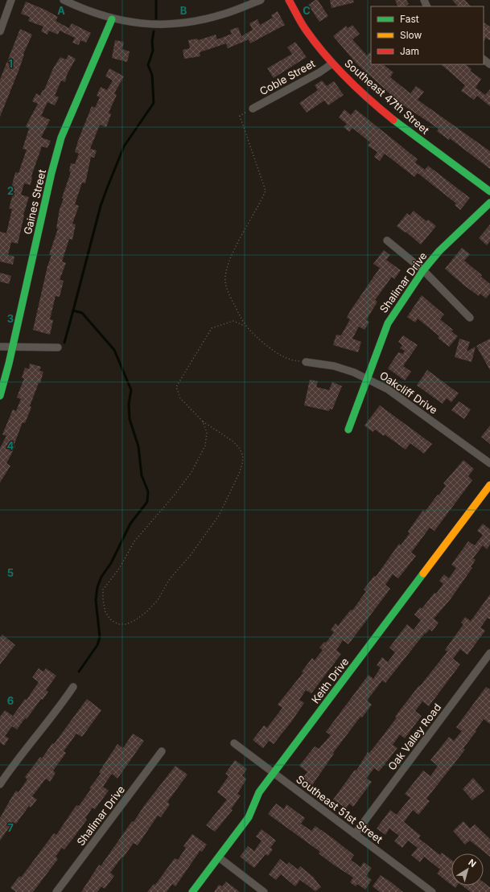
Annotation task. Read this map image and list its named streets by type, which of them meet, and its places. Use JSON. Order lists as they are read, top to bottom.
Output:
{
  "streets": {
    "street": [
      "Coble Street",
      "Southeast 47th Street",
      "Gaines Street",
      "Shalimar Drive",
      "Oakcliff Drive",
      "Keith Drive",
      "Oak Valley Road",
      "Southeast 51st Street"
    ]
  },
  "crossings": [
    ["Coble Street", "Southeast 47th Street"],
    ["Shalimar Drive", "Oakcliff Drive"],
    ["Keith Drive", "Southeast 51st Street"],
    ["Oak Valley Road", "Southeast 51st Street"]
  ],
  "legend": ["Fast", "Slow", "Jam"],
  "north": "top right",
  "grid": {
    "columns": ["A", "B", "C"],
    "rows": [
      "1",
      "2",
      "3",
      "4",
      "5",
      "6",
      "7"
    ]
  }
}
